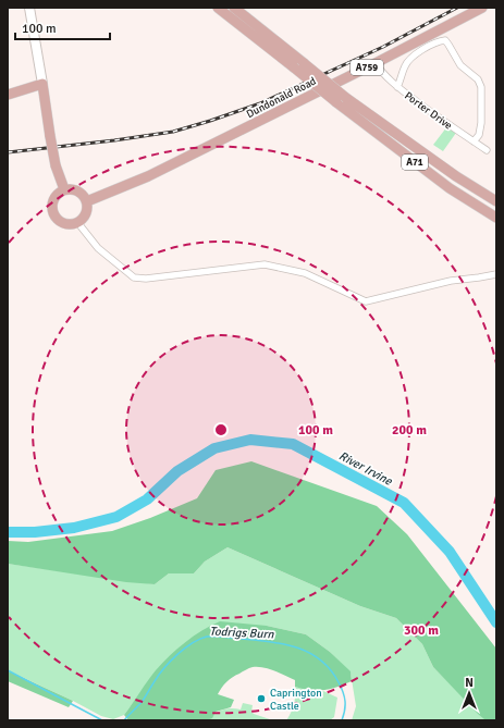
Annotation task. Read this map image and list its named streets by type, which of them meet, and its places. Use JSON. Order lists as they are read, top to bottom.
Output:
{
  "streets": {
    "main road": ["A759", "Dundonald Road", "A71"],
    "street": ["Porter Drive"]
  },
  "crossings": [
    ["Dundonald Road", "Porter Drive"]
  ],
  "water": ["River Irvine", "Todrigs Burn"],
  "places": ["Caprington Castle"],
  "scale_bar": "100 m",
  "north": "top",
  "rings": ["100 m", "200 m", "300 m"]
}
